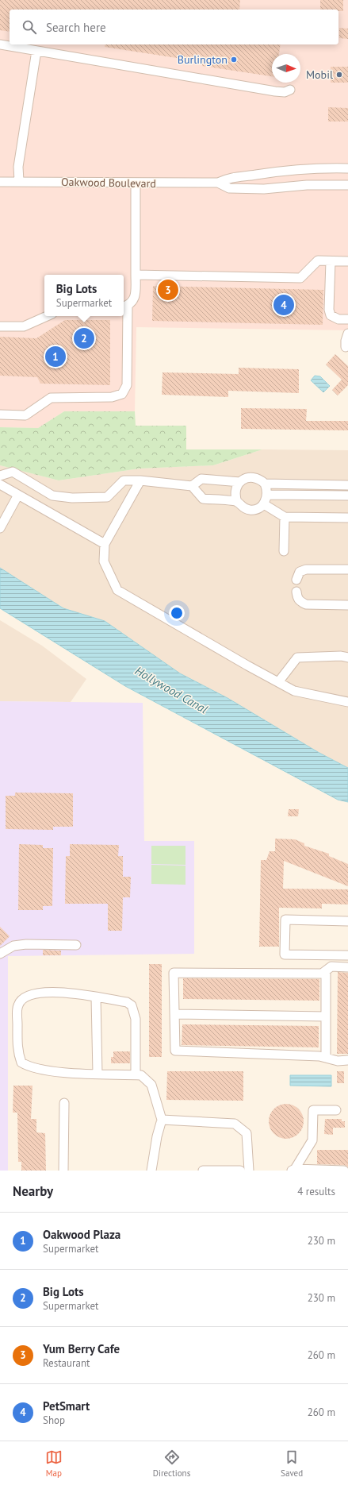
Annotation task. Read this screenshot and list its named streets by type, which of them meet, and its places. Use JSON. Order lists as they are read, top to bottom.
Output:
{
  "streets": {
    "street": ["Oakwood Boulevard"]
  },
  "water": ["Hollywood Canal"],
  "places": ["Burlington", "Mobil"],
  "north": "right",
  "page": {
    "search": "Search here",
    "popup": ["Big Lots", "Supermarket"],
    "pins": [
      "3",
      "4",
      "2",
      "1"
    ],
    "heading": ["Nearby", "4 results"],
    "list": [
      {
        "mark": "1",
        "name": "Oakwood Plaza",
        "note": "Supermarket",
        "value": "230 m"
      },
      {
        "mark": "2",
        "name": "Big Lots",
        "note": "Supermarket",
        "value": "230 m"
      },
      {
        "mark": "3",
        "name": "Yum Berry Cafe",
        "note": "Restaurant",
        "value": "260 m"
      },
      {
        "mark": "4",
        "name": "PetSmart",
        "note": "Shop",
        "value": "260 m"
      }
    ],
    "nav": ["Map", "Directions", "Saved"]
  }
}
